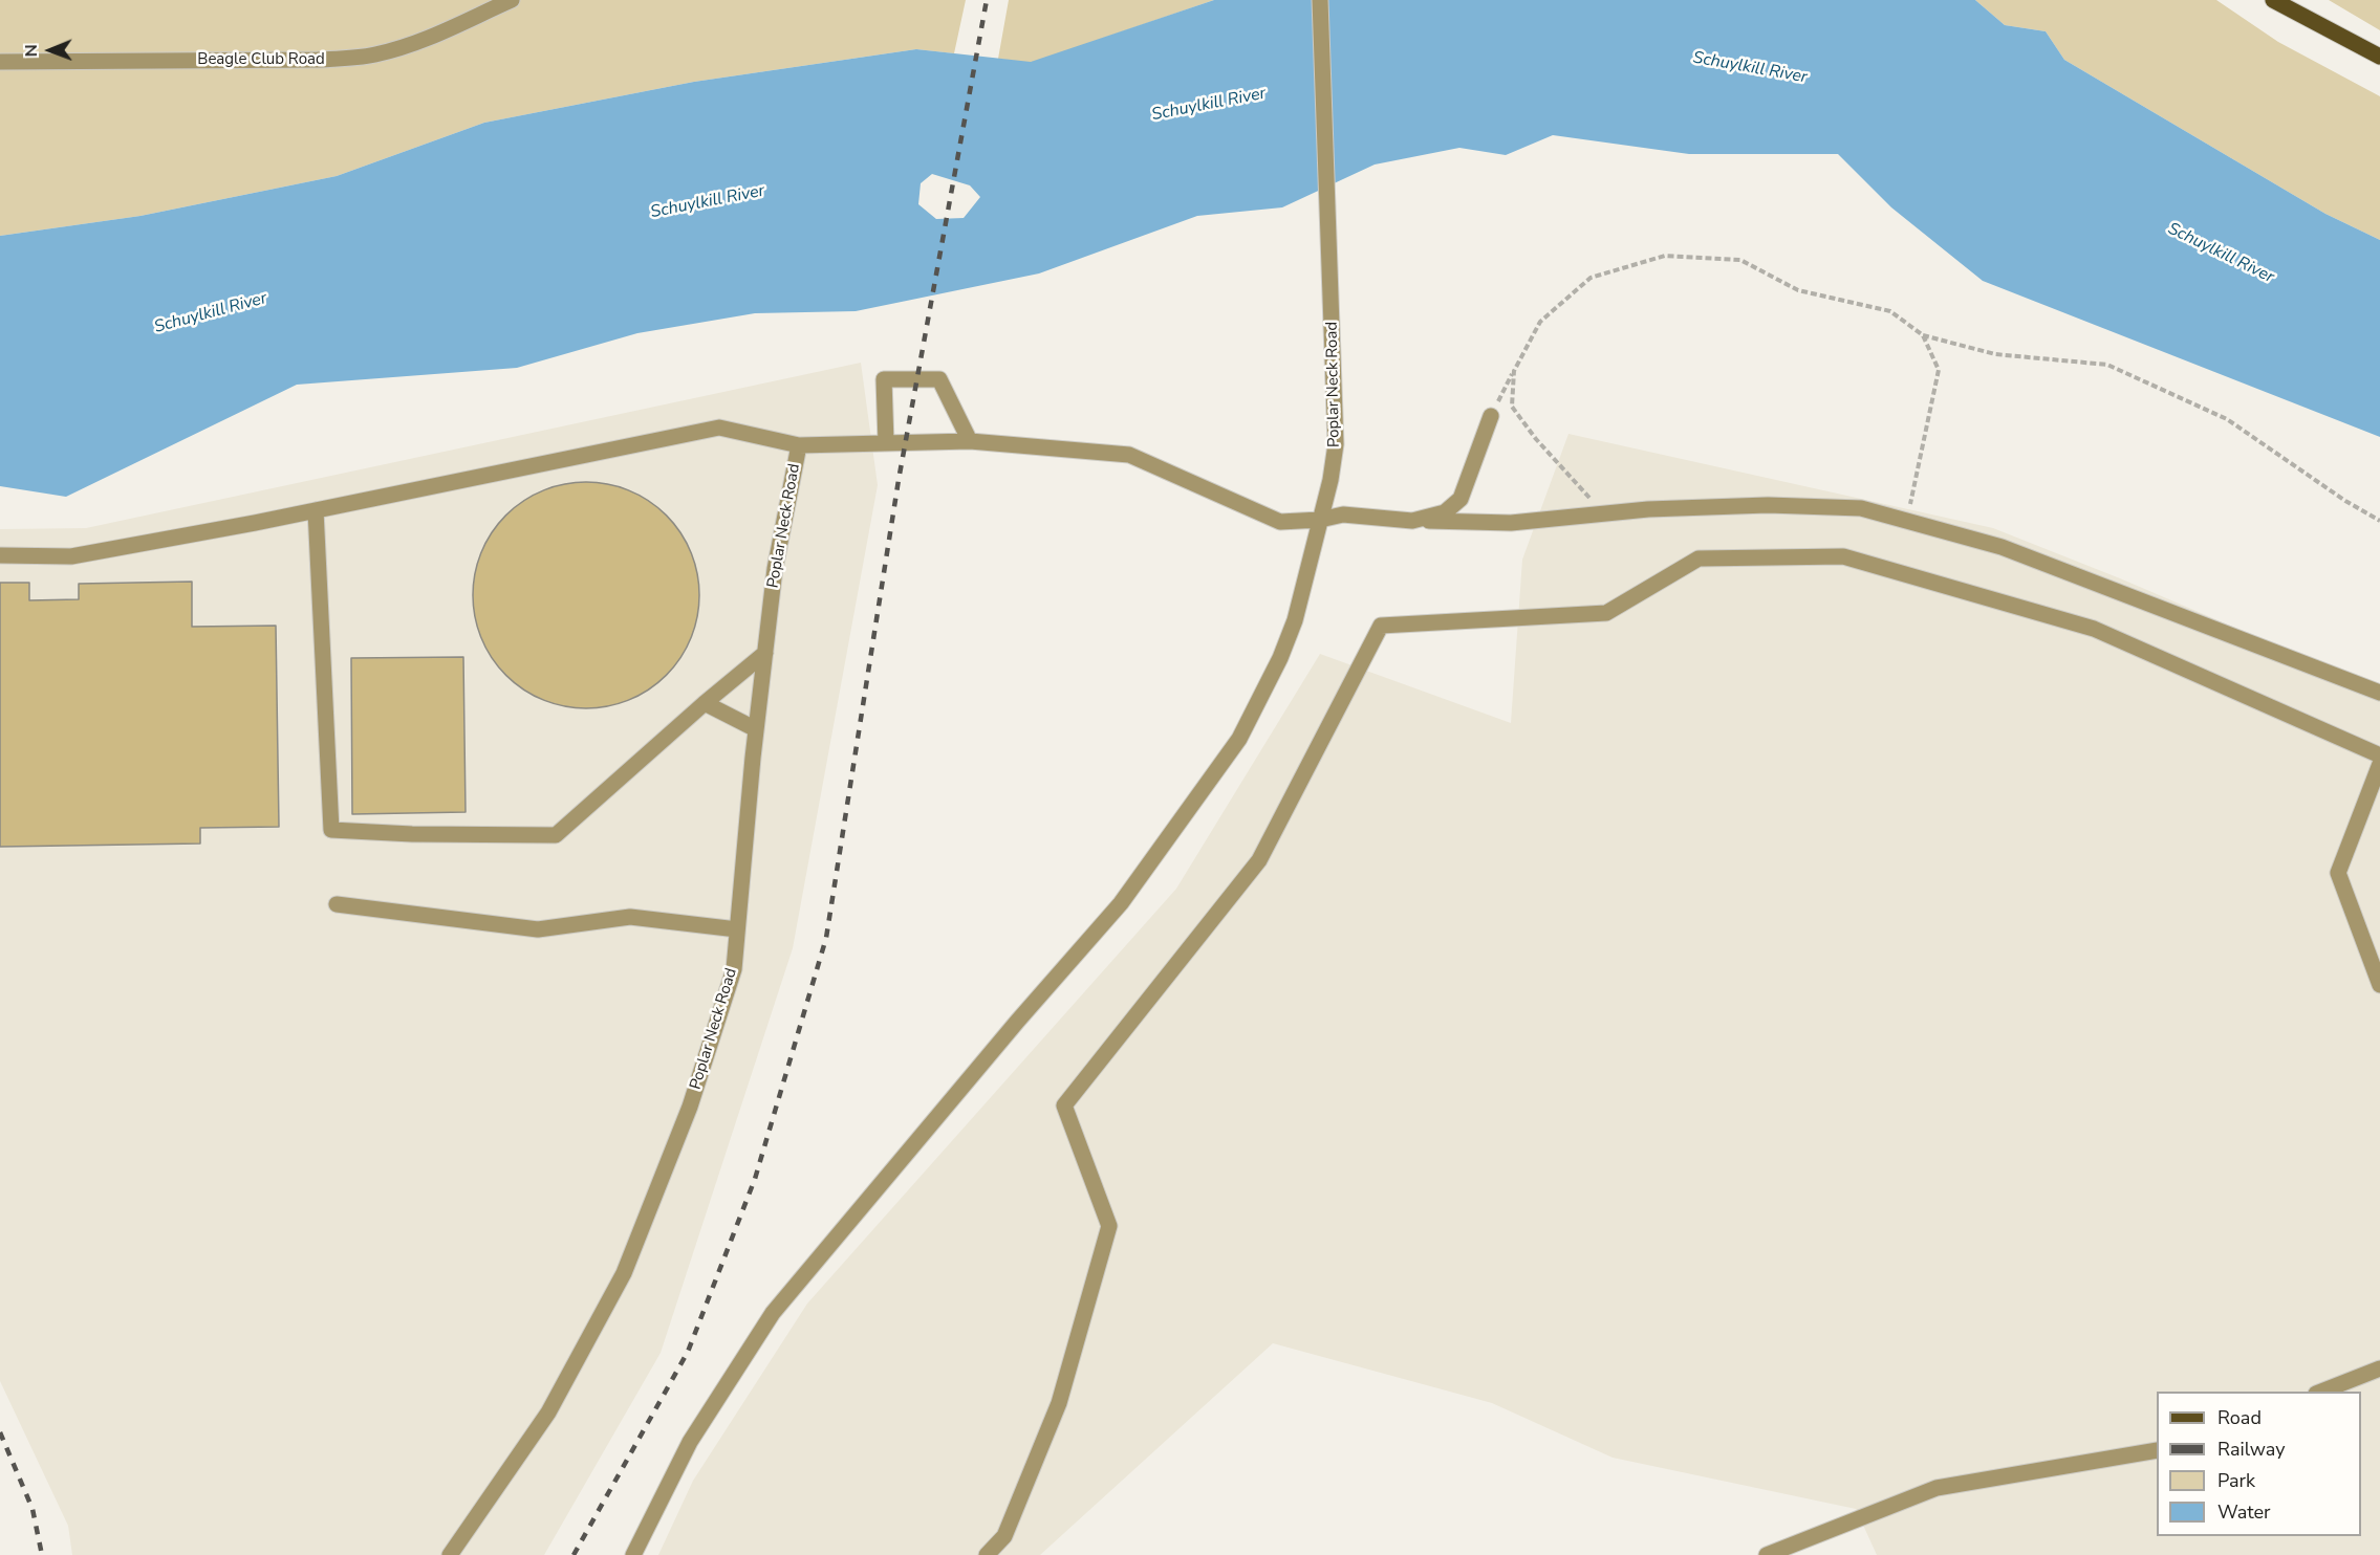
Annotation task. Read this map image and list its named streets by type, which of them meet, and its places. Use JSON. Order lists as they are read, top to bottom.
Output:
{
  "streets": {
    "street": ["Beagle Club Road", "Poplar Neck Road"]
  },
  "water": ["Schuylkill River"],
  "legend": [
    "Road",
    "Railway",
    "Park",
    "Water"
  ],
  "north": "left"
}
